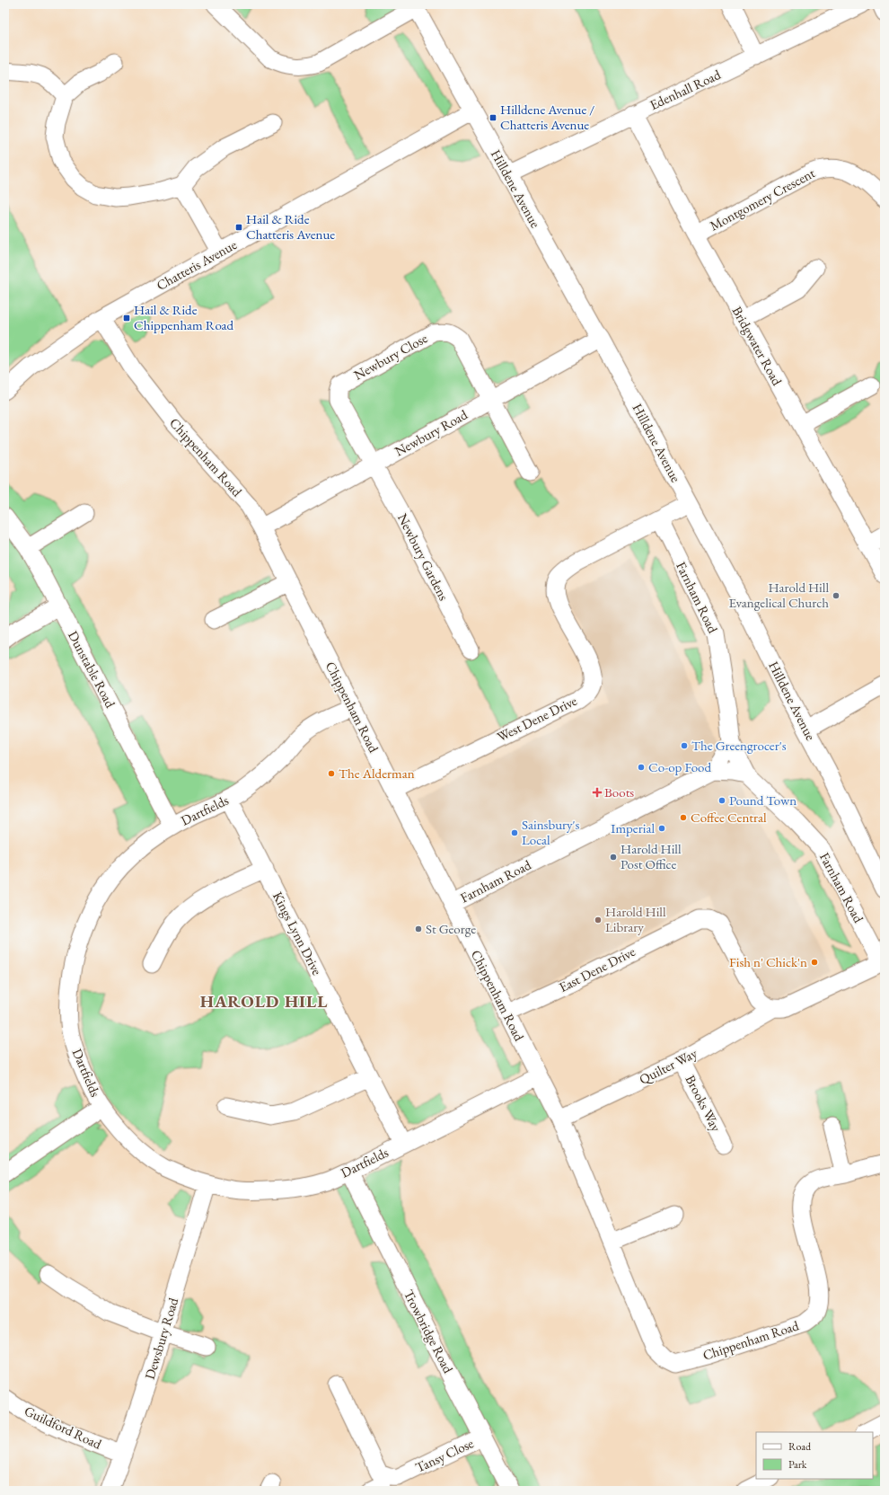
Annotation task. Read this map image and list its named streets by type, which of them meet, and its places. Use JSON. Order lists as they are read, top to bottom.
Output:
{
  "streets": {
    "street": [
      "Edenhall Road",
      "Hilldene Avenue",
      "Montgomery Crescent",
      "Chatteris Avenue",
      "Bridgwater Road",
      "Newbury Close",
      "Newbury Road",
      "Chippenham Road",
      "Newbury Gardens",
      "Farnham Road",
      "Dunstable Road",
      "West Dene Drive",
      "Dartfields",
      "Kings Lynn Drive",
      "East Dene Drive",
      "Quilter Way",
      "Brooks Way",
      "Trowbridge Road",
      "Dewsbury Road",
      "Guildford Road",
      "Tansy Close"
    ]
  },
  "crossings": [
    ["Edenhall Road", "Hilldene Avenue"],
    ["Edenhall Road", "Bridgwater Road"],
    ["Hilldene Avenue", "Chatteris Avenue"],
    ["Hilldene Avenue", "Newbury Road"],
    ["Hilldene Avenue", "West Dene Drive"],
    ["Montgomery Crescent", "Bridgwater Road"],
    ["Chatteris Avenue", "Chippenham Road"],
    ["Newbury Close", "Newbury Road"],
    ["Newbury Close", "Newbury Gardens"],
    ["Newbury Road", "Chippenham Road"],
    ["Newbury Road", "Newbury Gardens"],
    ["Chippenham Road", "Farnham Road"],
    ["Chippenham Road", "West Dene Drive"],
    ["Chippenham Road", "Dartfields"],
    ["Chippenham Road", "East Dene Drive"],
    ["Chippenham Road", "Quilter Way"],
    ["Farnham Road", "West Dene Drive"],
    ["Dunstable Road", "Dartfields"],
    ["Dartfields", "Kings Lynn Drive"],
    ["Dartfields", "Trowbridge Road"],
    ["Dartfields", "Dewsbury Road"],
    ["East Dene Drive", "Quilter Way"],
    ["Quilter Way", "Brooks Way"],
    ["Trowbridge Road", "Tansy Close"],
    ["Dewsbury Road", "Guildford Road"]
  ],
  "districts": ["HAROLD HILL"],
  "places": {
    "transit": ["Hilldene Avenue / Chatteris Avenue", "Hail & Ride Chatteris Avenue", "Hail & Ride Chippenham Road"],
    "other": [
      "Harold Hill Evangelical Church",
      "The Greengrocer's",
      "Co-op Food",
      "The Alderman",
      "Pound Town",
      "Coffee Central",
      "Imperial",
      "Sainsbury's Local",
      "Harold Hill Post Office",
      "Harold Hill Library",
      "St George",
      "Fish n' Chick'n"
    ],
    "health": ["Boots"]
  },
  "legend": ["Road", "Park"]
}
